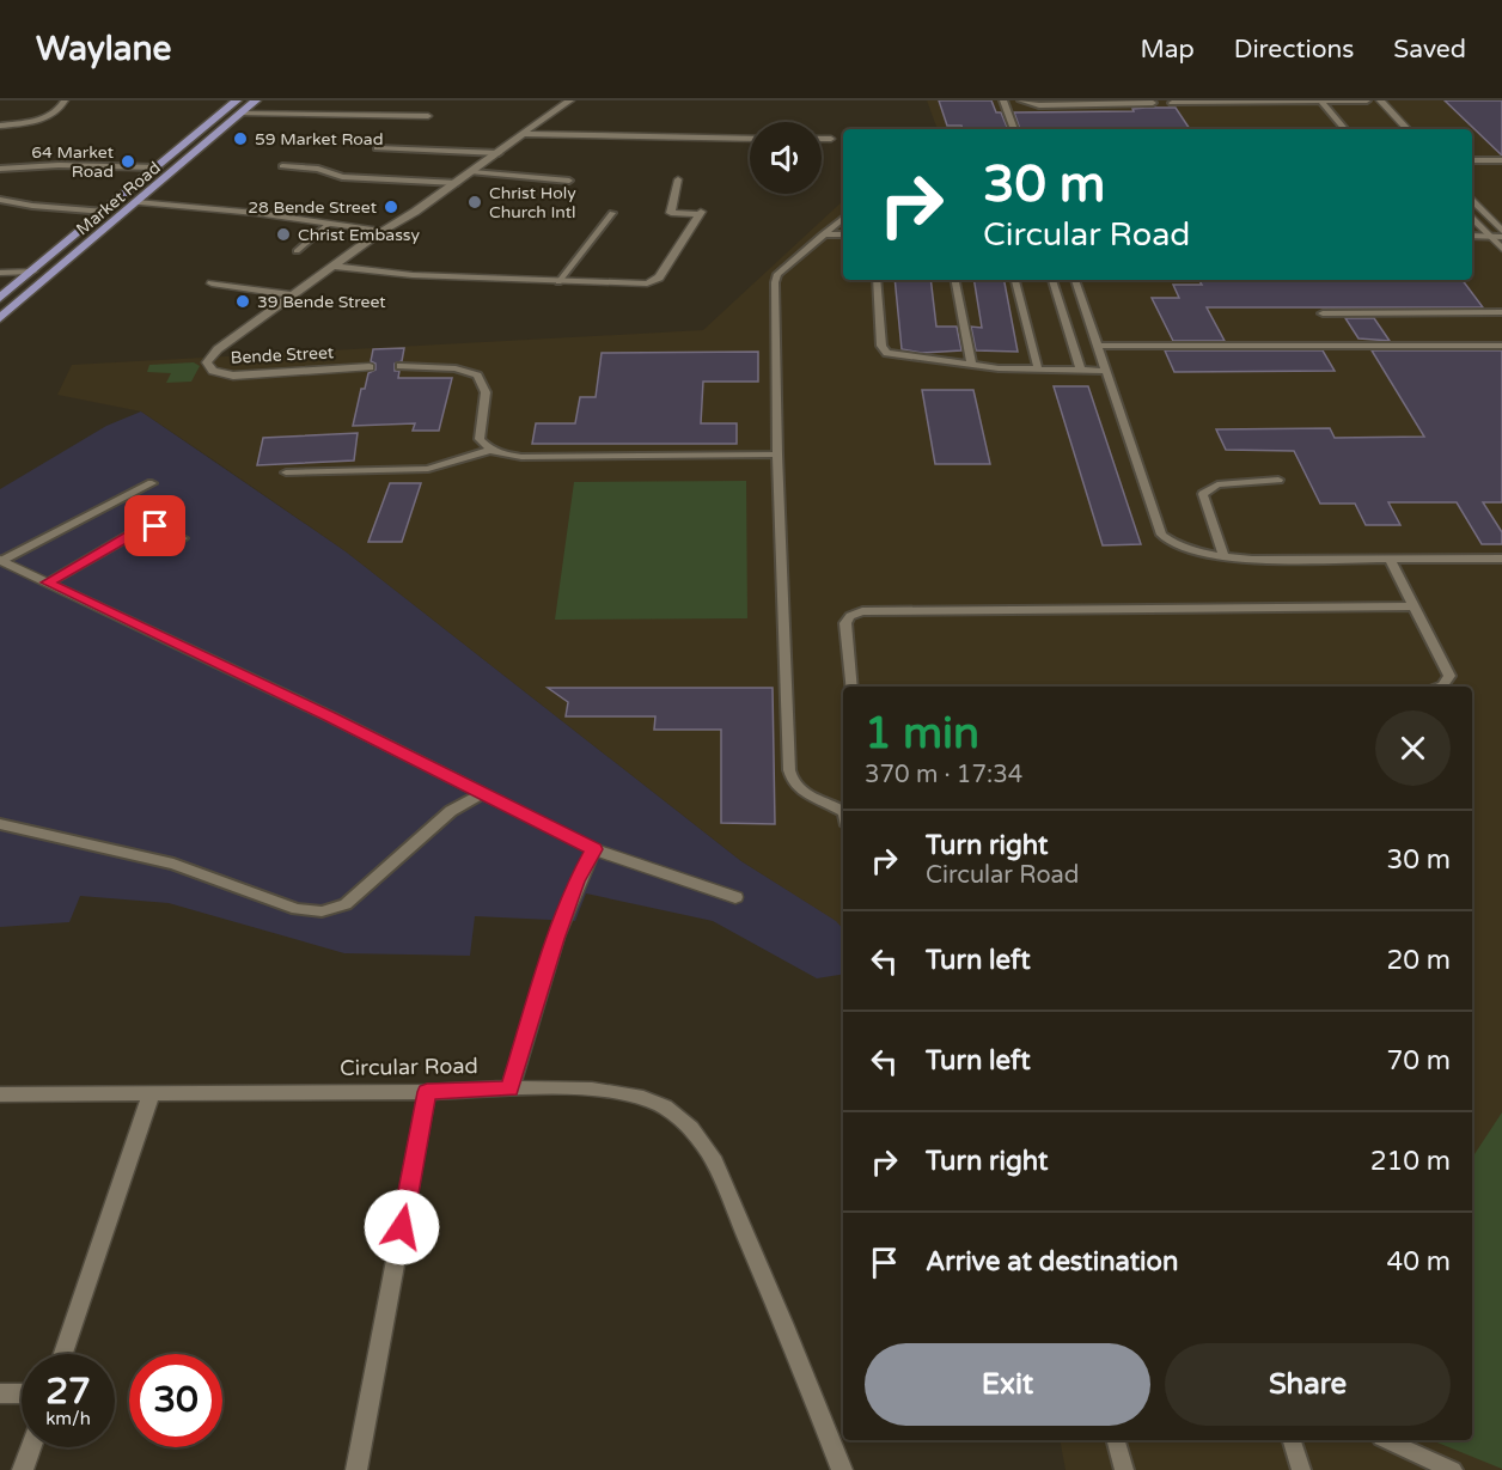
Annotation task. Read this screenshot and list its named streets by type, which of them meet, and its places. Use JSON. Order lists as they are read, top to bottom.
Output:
{
  "streets": {
    "main road": ["Market Road"],
    "street": ["Bende Street", "Circular Road"]
  },
  "places": [
    "59 Market Road",
    "64 Market Road",
    "Christ Holy Church Intl",
    "28 Bende Street",
    "Christ Embassy",
    "39 Bende Street"
  ],
  "page": {
    "header": "Waylane",
    "nav": ["Map", "Directions", "Saved"],
    "turn": ["30 m", "Circular Road"],
    "heading": ["1 min", "370 m · 17:34"],
    "list": [
      {
        "name": "Turn right",
        "note": "Circular Road",
        "value": "30 m"
      },
      {
        "name": "Turn left",
        "value": "20 m"
      },
      {
        "name": "Turn left",
        "value": "70 m"
      },
      {
        "name": "Turn right",
        "value": "210 m"
      },
      {
        "name": "Arrive at destination",
        "value": "40 m"
      }
    ],
    "buttons": ["Exit", "Share"],
    "speed": "27 km/h",
    "limit": "30"
  }
}
